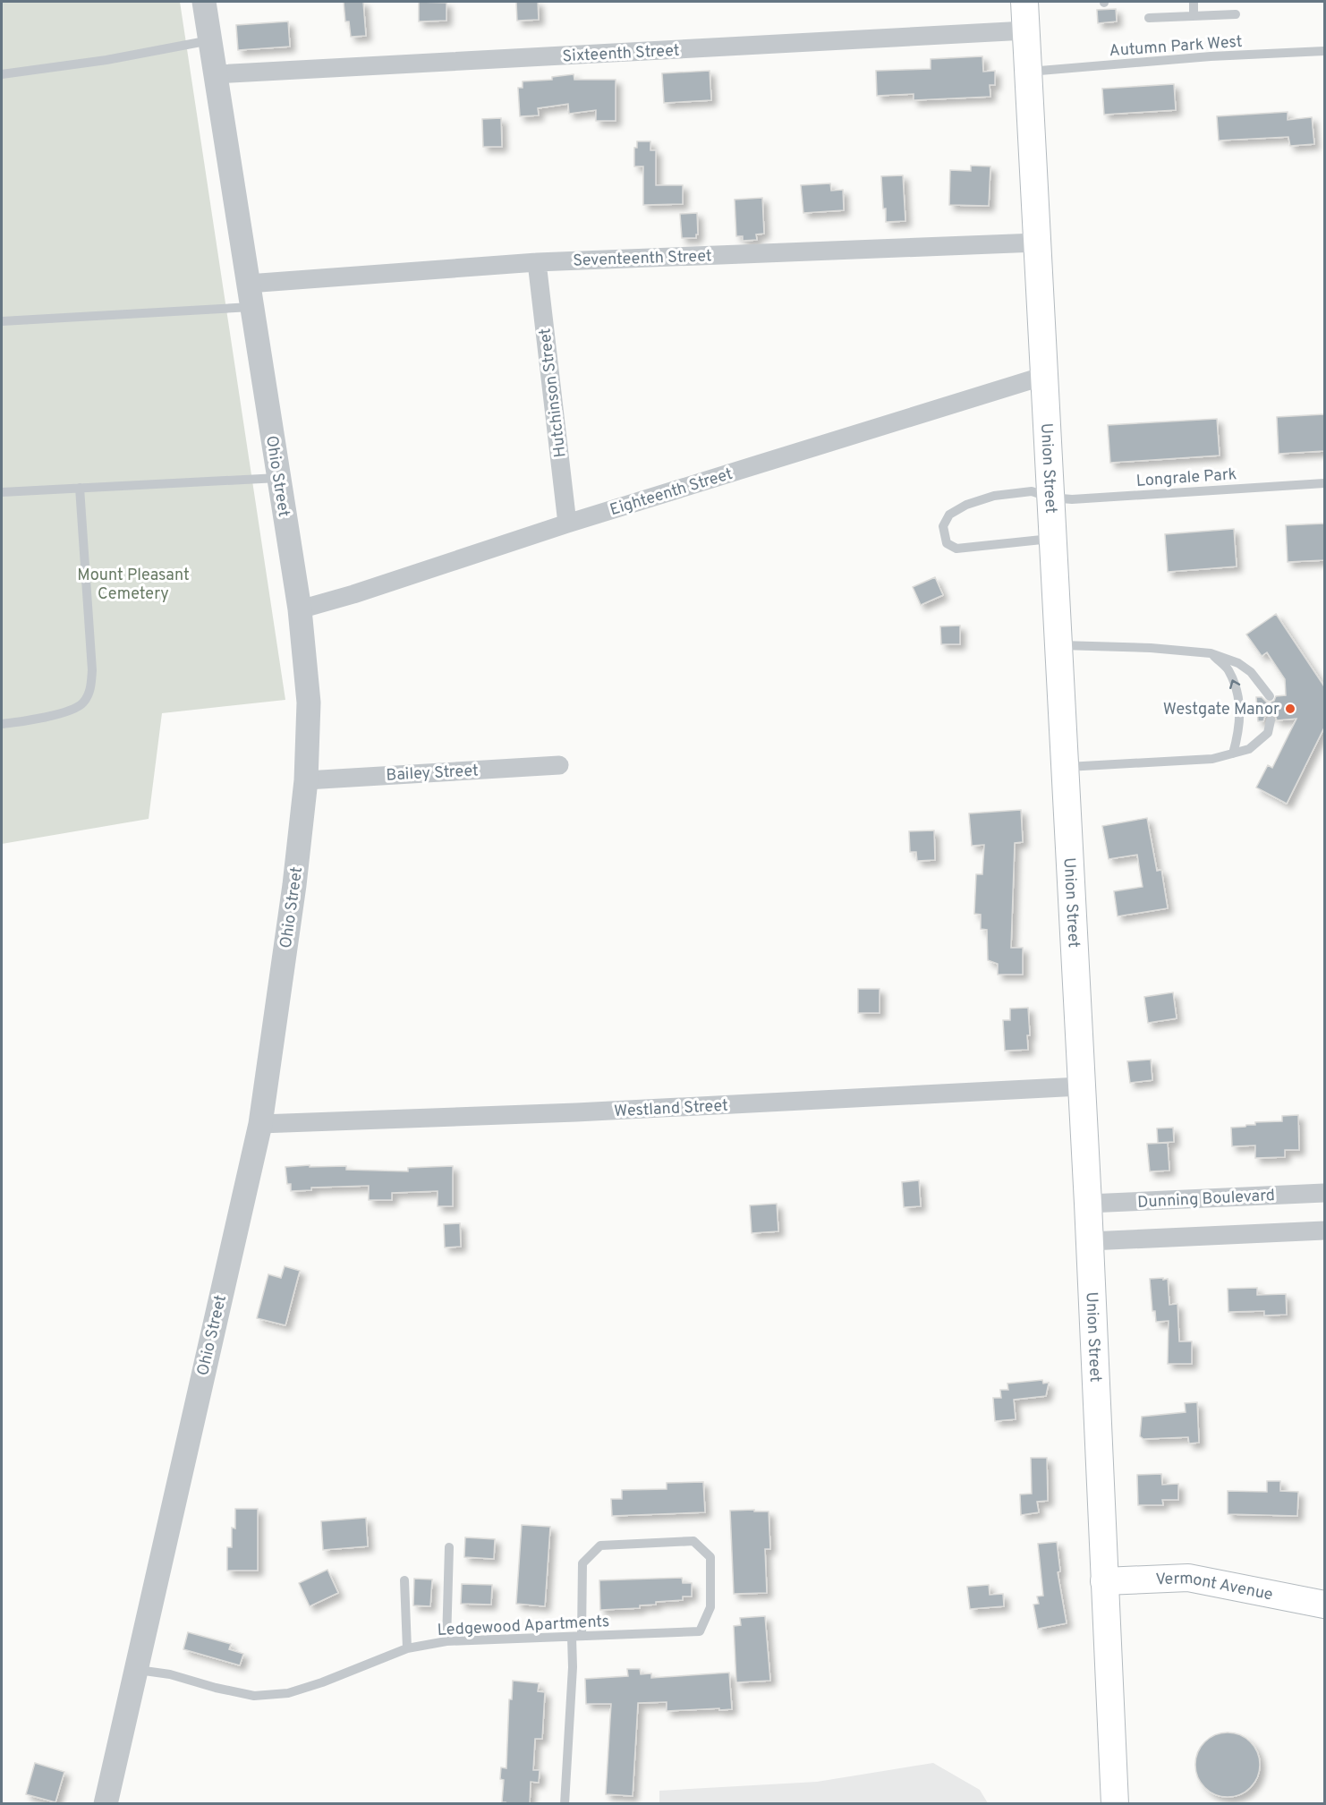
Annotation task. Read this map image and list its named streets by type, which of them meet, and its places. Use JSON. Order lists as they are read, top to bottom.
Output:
{
  "streets": {
    "main road": ["Union Street", "Vermont Avenue"],
    "street": [
      "Sixteenth Street",
      "Seventeenth Street",
      "Hutchinson Street",
      "Ohio Street",
      "Eighteenth Street",
      "Bailey Street",
      "Westland Street",
      "Dunning Boulevard"
    ],
    "lane": ["Autumn Park West", "Longrale Park", "Ledgewood Apartments"]
  },
  "crossings": [
    ["Autumn Park West", "Union Street"],
    ["Sixteenth Street", "Union Street"],
    ["Sixteenth Street", "Ohio Street"],
    ["Seventeenth Street", "Hutchinson Street"],
    ["Seventeenth Street", "Union Street"],
    ["Seventeenth Street", "Ohio Street"],
    ["Hutchinson Street", "Eighteenth Street"],
    ["Union Street", "Longrale Park"],
    ["Union Street", "Eighteenth Street"],
    ["Union Street", "Westland Street"],
    ["Union Street", "Dunning Boulevard"],
    ["Union Street", "Vermont Avenue"],
    ["Ohio Street", "Eighteenth Street"],
    ["Ohio Street", "Bailey Street"],
    ["Ohio Street", "Westland Street"],
    ["Ohio Street", "Ledgewood Apartments"]
  ],
  "parks": ["Mount Pleasant Cemetery"],
  "places": ["Westgate Manor"]
}
